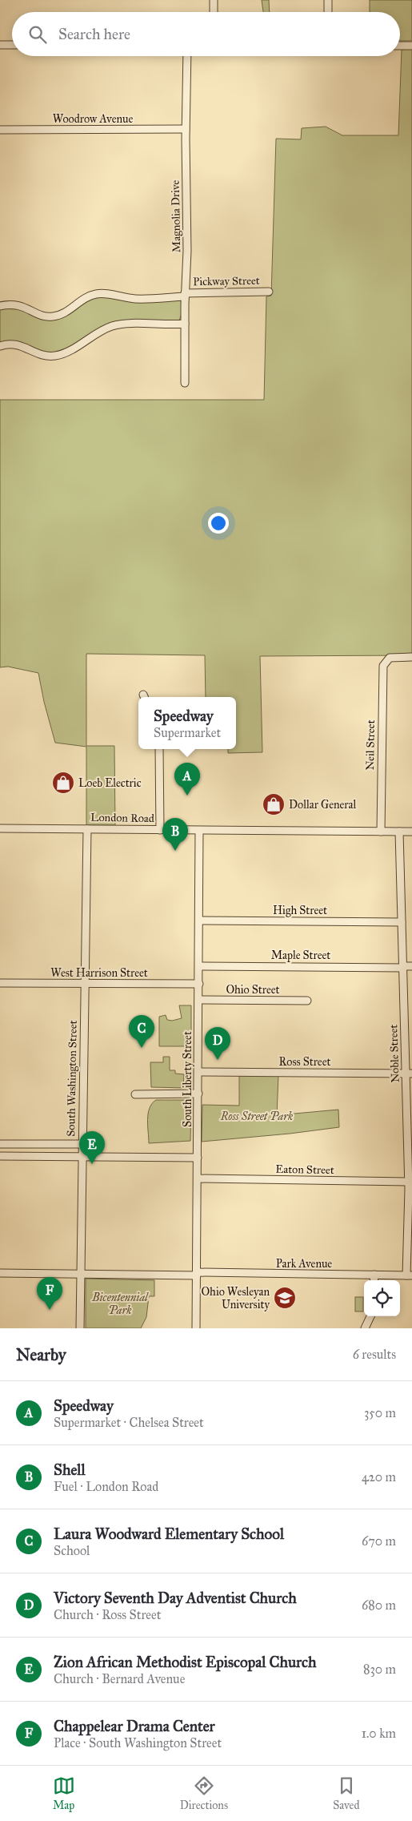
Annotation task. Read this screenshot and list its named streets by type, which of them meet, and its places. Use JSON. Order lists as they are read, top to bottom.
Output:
{
  "streets": {
    "street": [
      "Woodrow Avenue",
      "Magnolia Drive",
      "Pickway Street",
      "Neil Street",
      "London Road",
      "High Street",
      "Maple Street",
      "West Harrison Street",
      "Ohio Street",
      "Noble Street",
      "Ross Street",
      "South Washington Street",
      "South Liberty Street",
      "Eaton Street",
      "Park Avenue"
    ]
  },
  "crossings": [
    ["Woodrow Avenue", "Magnolia Drive"],
    ["Magnolia Drive", "Pickway Street"],
    ["Neil Street", "London Road"],
    ["London Road", "Noble Street"],
    ["London Road", "South Washington Street"],
    ["London Road", "South Liberty Street"],
    ["High Street", "Noble Street"],
    ["High Street", "South Liberty Street"],
    ["Maple Street", "Noble Street"],
    ["Maple Street", "South Liberty Street"],
    ["West Harrison Street", "South Washington Street"],
    ["West Harrison Street", "South Liberty Street"],
    ["Ohio Street", "South Liberty Street"],
    ["Noble Street", "Ross Street"],
    ["Noble Street", "Eaton Street"],
    ["Noble Street", "Park Avenue"],
    ["Ross Street", "South Liberty Street"],
    ["South Washington Street", "Park Avenue"],
    ["South Liberty Street", "Eaton Street"],
    ["South Liberty Street", "Park Avenue"]
  ],
  "parks": ["Ross Street Park", "Bicentennial Park"],
  "places": {
    "shop": ["Loeb Electric", "Dollar General"],
    "school or university": ["Ohio Wesleyan University"]
  },
  "page": {
    "search": "Search here",
    "popup": ["Speedway", "Supermarket"],
    "pins": [
      "A",
      "B",
      "C",
      "D",
      "E",
      "F"
    ],
    "heading": ["Nearby", "6 results"],
    "list": [
      {
        "mark": "A",
        "name": "Speedway",
        "note": "Supermarket · Chelsea Street",
        "value": "350 m"
      },
      {
        "mark": "B",
        "name": "Shell",
        "note": "Fuel · London Road",
        "value": "420 m"
      },
      {
        "mark": "C",
        "name": "Laura Woodward Elementary School",
        "note": "School",
        "value": "670 m"
      },
      {
        "mark": "D",
        "name": "Victory Seventh Day Adventist Church",
        "note": "Church · Ross Street",
        "value": "680 m"
      },
      {
        "mark": "E",
        "name": "Zion African Methodist Episcopal Church",
        "note": "Church · Bernard Avenue",
        "value": "830 m"
      },
      {
        "mark": "F",
        "name": "Chappelear Drama Center",
        "note": "Place · South Washington Street",
        "value": "1.0 km"
      }
    ],
    "nav": ["Map", "Directions", "Saved"]
  }
}
